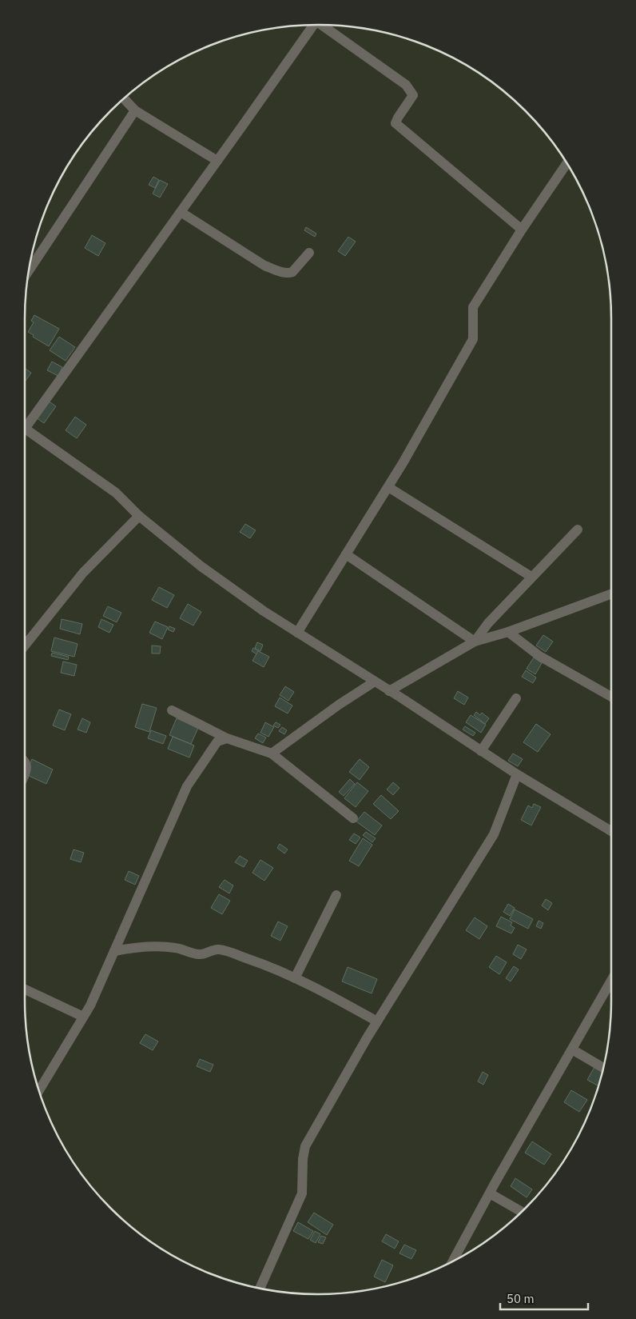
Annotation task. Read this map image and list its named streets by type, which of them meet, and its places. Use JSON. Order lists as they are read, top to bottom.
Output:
{
  "scale_bar": "50 m"
}
